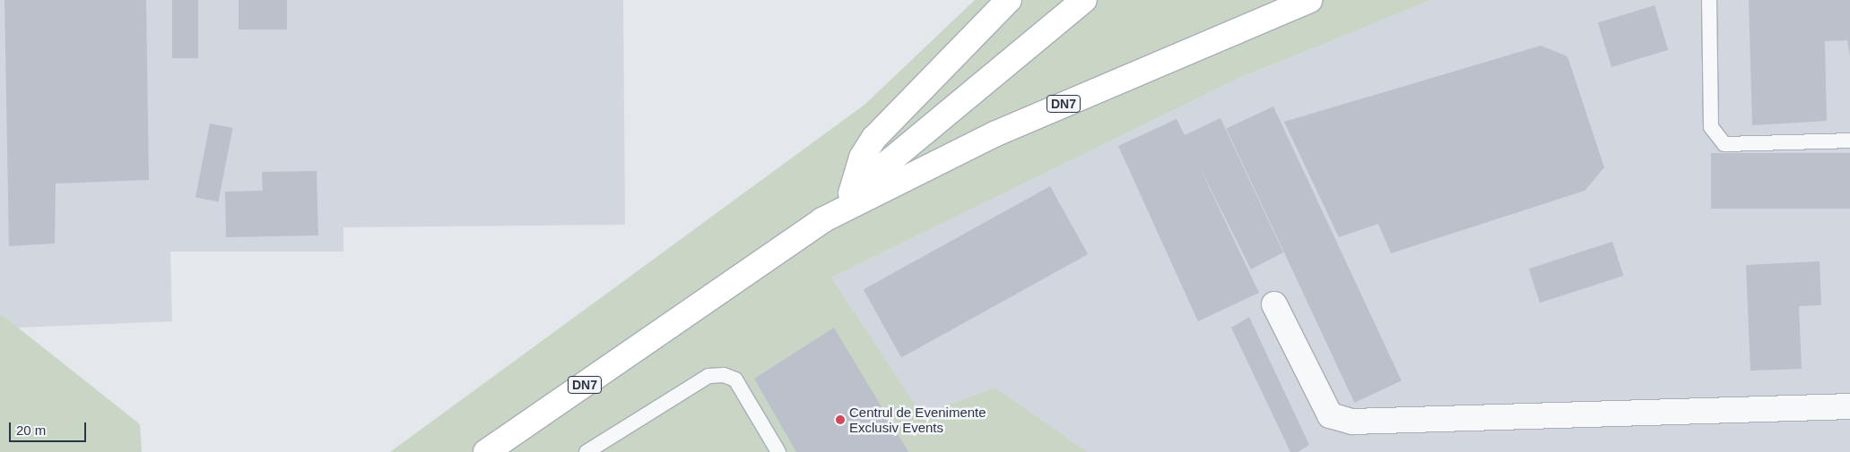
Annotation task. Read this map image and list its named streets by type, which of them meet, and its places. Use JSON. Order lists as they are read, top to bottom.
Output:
{
  "streets": {
    "highway": ["DN7"]
  },
  "places": ["Centrul de Evenimente Exclusiv Events"],
  "scale_bar": "20 m"
}
